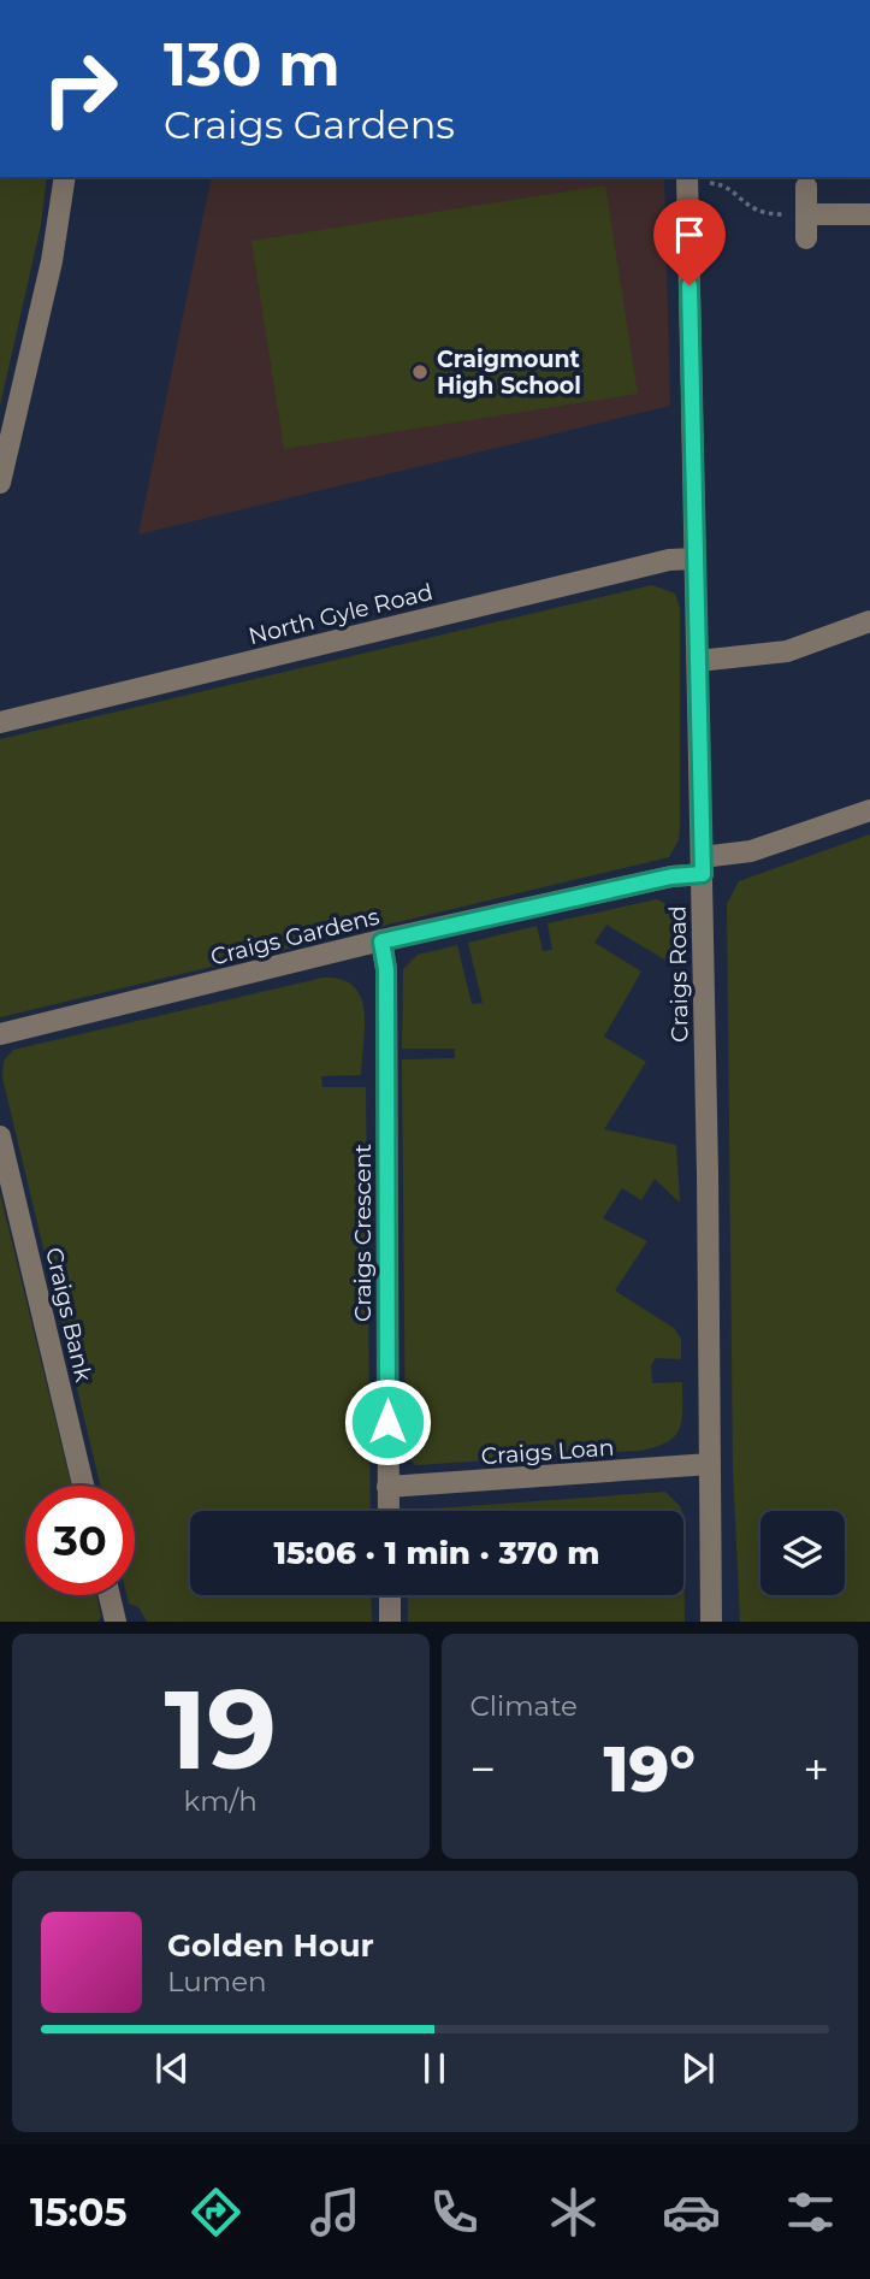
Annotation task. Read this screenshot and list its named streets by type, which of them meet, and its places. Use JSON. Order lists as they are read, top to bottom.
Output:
{
  "streets": {
    "street": [
      "North Gyle Road",
      "Craigs Gardens",
      "Craigs Road",
      "Craigs Crescent",
      "Craigs Bank",
      "Craigs Loan"
    ]
  },
  "crossings": [
    ["North Gyle Road", "Craigs Road"],
    ["Craigs Gardens", "Craigs Road"],
    ["Craigs Gardens", "Craigs Crescent"],
    ["Craigs Road", "Craigs Loan"],
    ["Craigs Crescent", "Craigs Loan"]
  ],
  "places": ["Craigmount High School"],
  "page": {
    "turn": ["130 m", "Craigs Gardens"],
    "limit": "30",
    "trip": "15:06 · 1 min · 370 m",
    "tile": [
      ["19", "km/h"],
      "Climate"
    ],
    "heat": ["−", "19°", "+"],
    "song": ["Golden Hour", "Lumen"],
    "tabs": "15:05"
  }
}
